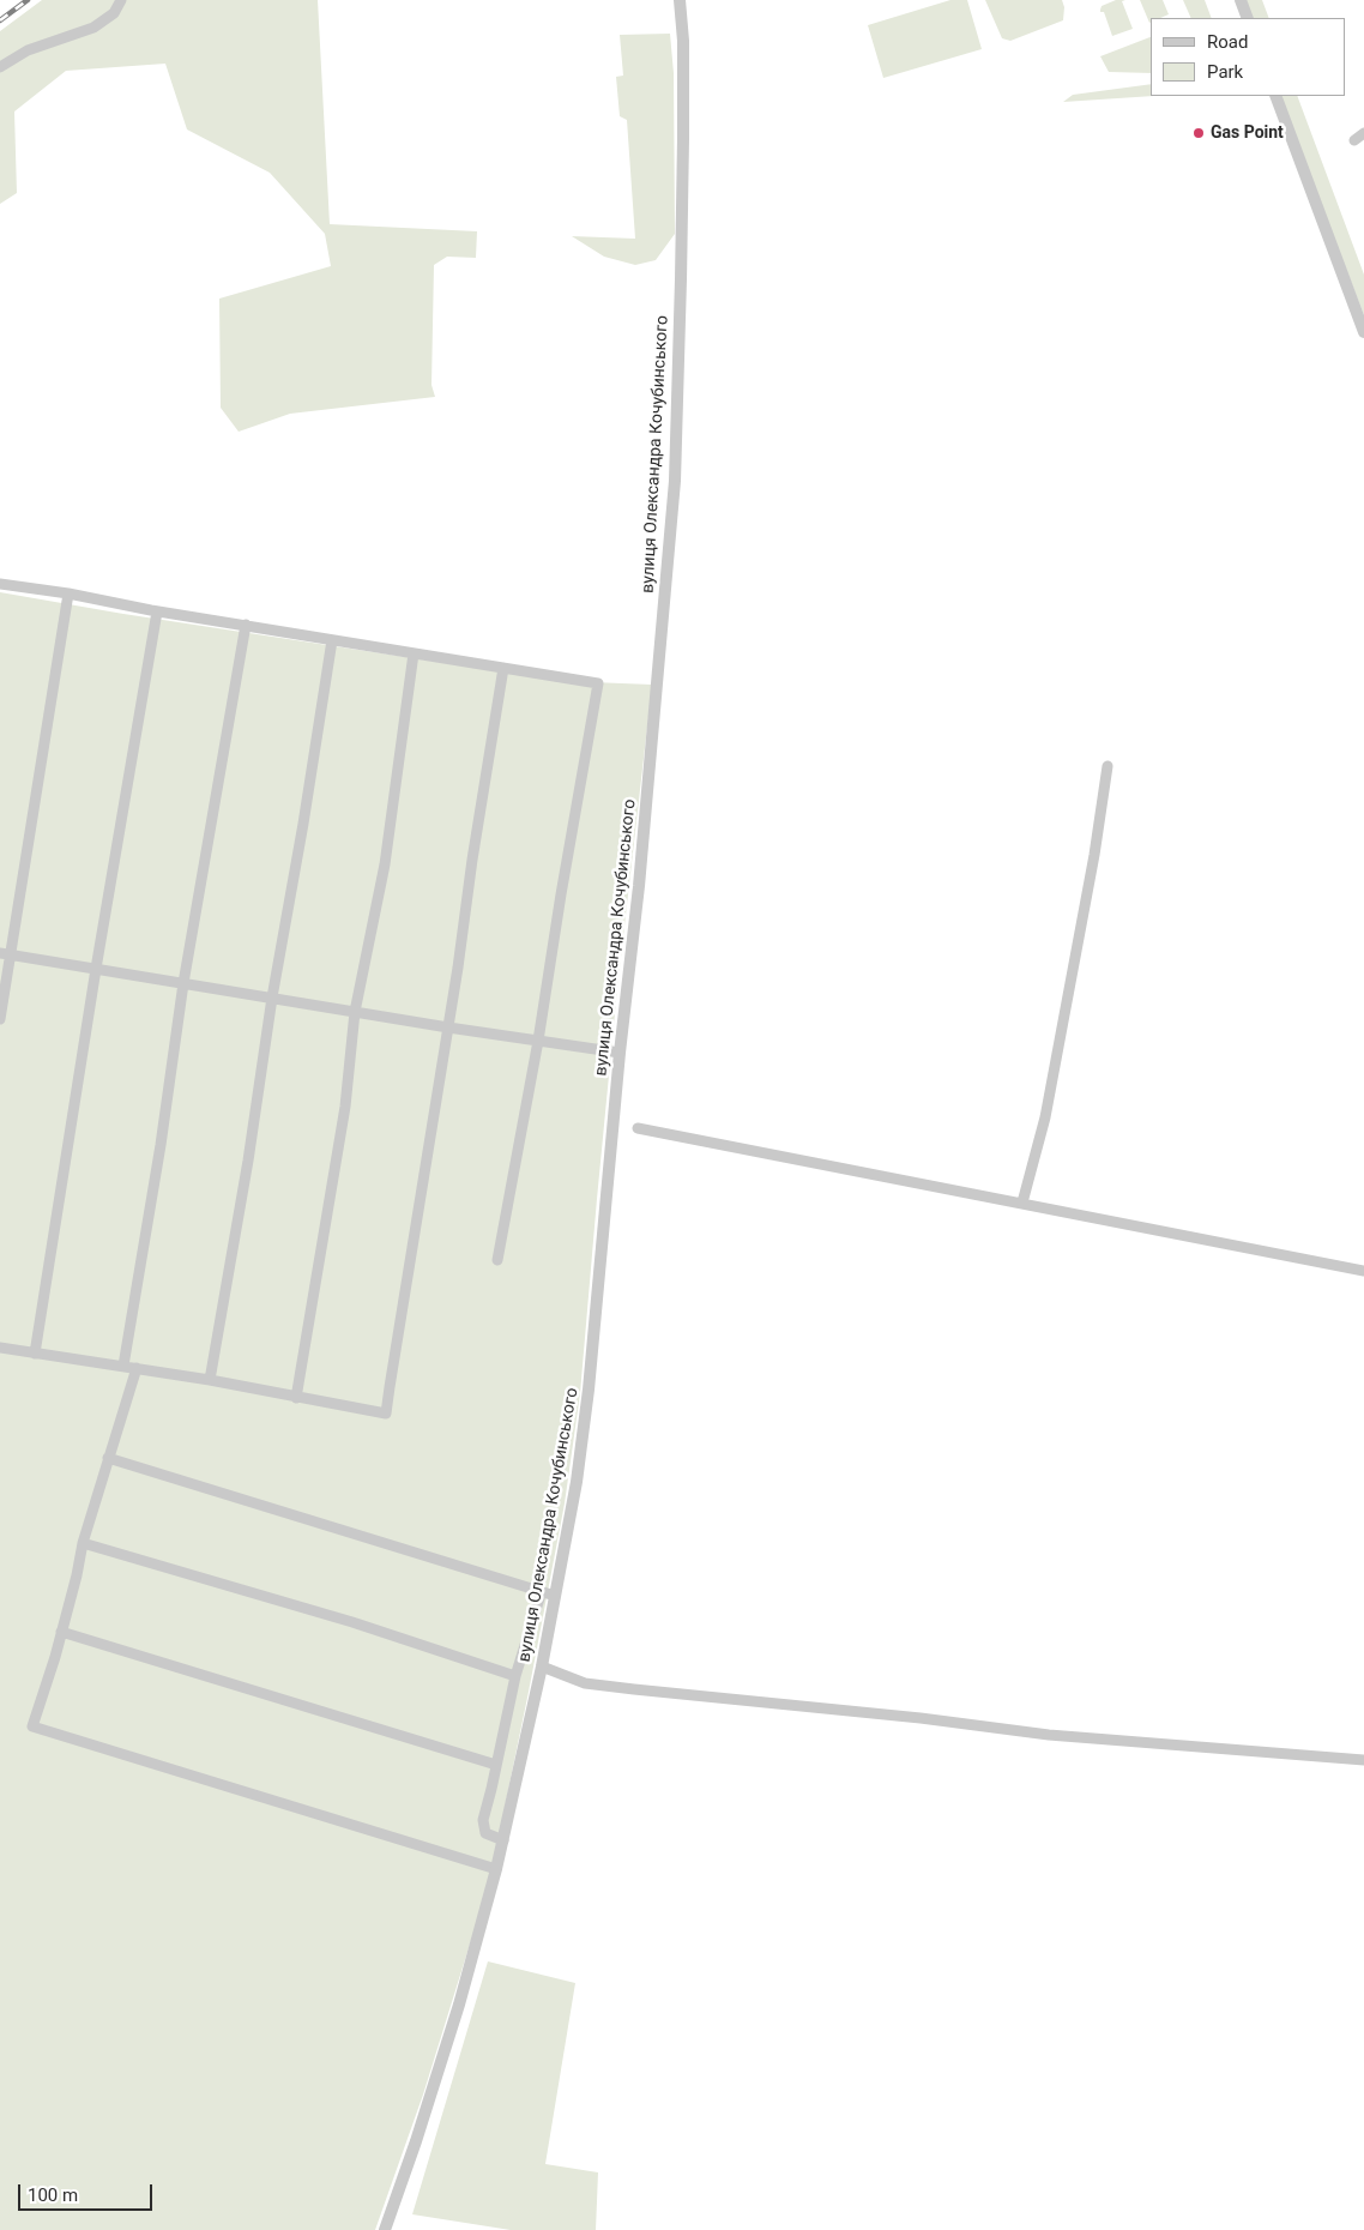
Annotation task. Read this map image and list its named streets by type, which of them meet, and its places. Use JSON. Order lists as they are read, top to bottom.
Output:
{
  "streets": {
    "street": ["вулиця Олександра Кочубинського"]
  },
  "places": ["Gas Point"],
  "legend": ["Road", "Park"],
  "scale_bar": "100 m"
}
